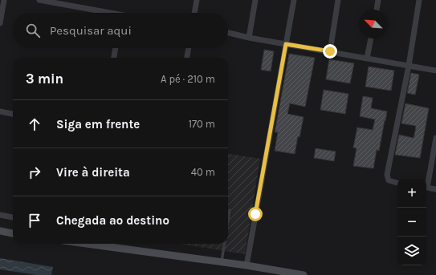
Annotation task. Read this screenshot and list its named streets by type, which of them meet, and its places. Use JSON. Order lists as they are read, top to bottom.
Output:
{
  "north": "top left",
  "page": {
    "search": "Pesquisar aqui",
    "heading": ["3 min", "A pé · 210 m"],
    "list": [
      ["Siga em frente", "170 m"],
      ["Vire à direita", "40 m"],
      "Chegada ao destino"
    ],
    "map_buttons": ["+", "−"]
  }
}
